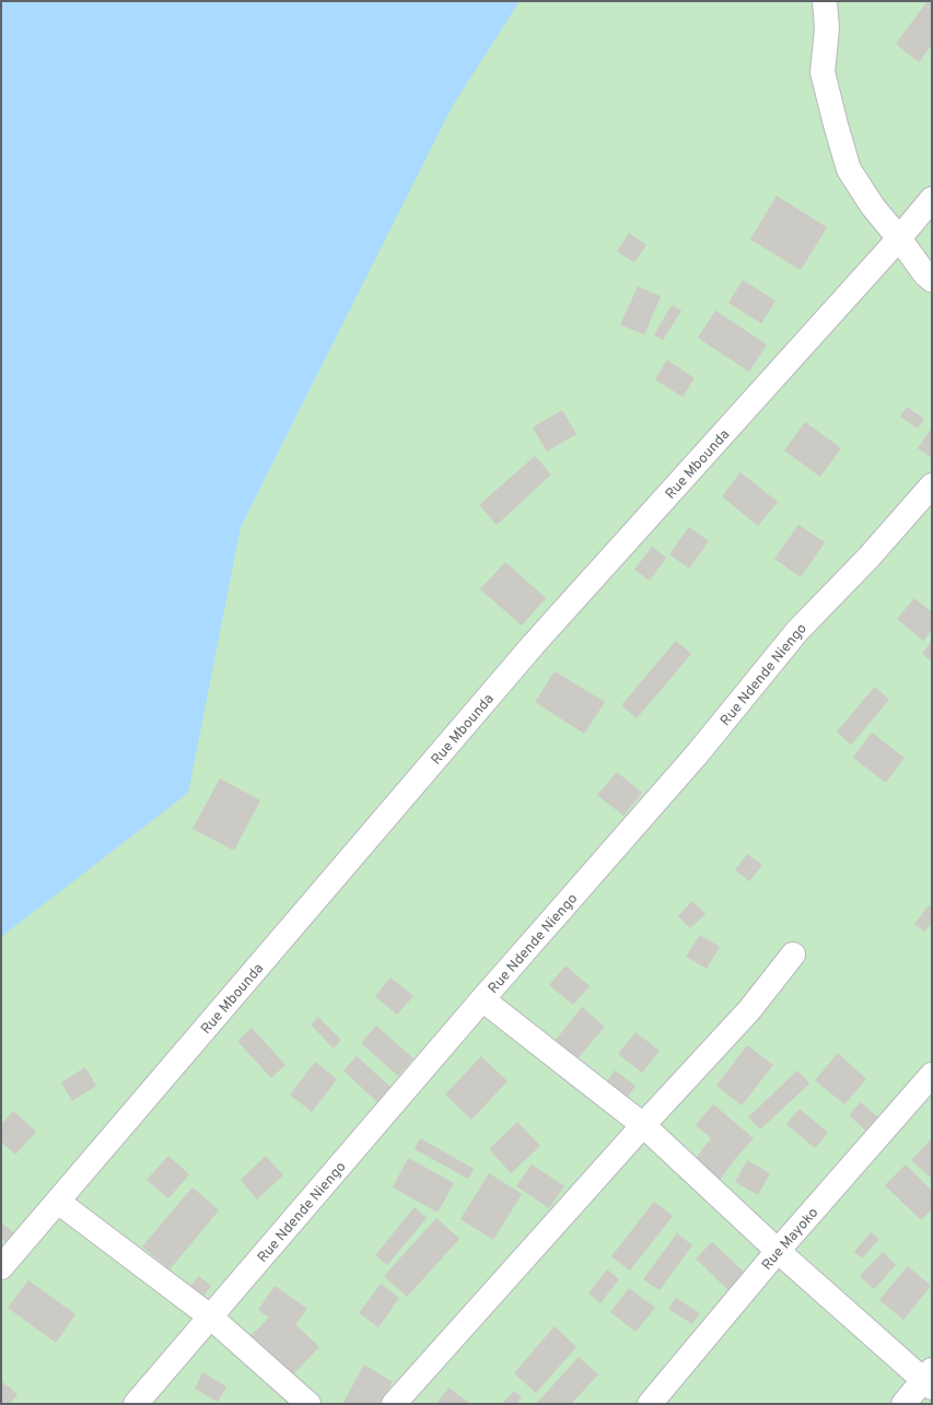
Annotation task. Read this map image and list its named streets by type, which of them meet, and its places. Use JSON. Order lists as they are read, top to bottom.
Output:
{
  "streets": {
    "street": ["Rue Mbounda", "Rue Ndende Niengo", "Rue Mayoko"]
  }
}
